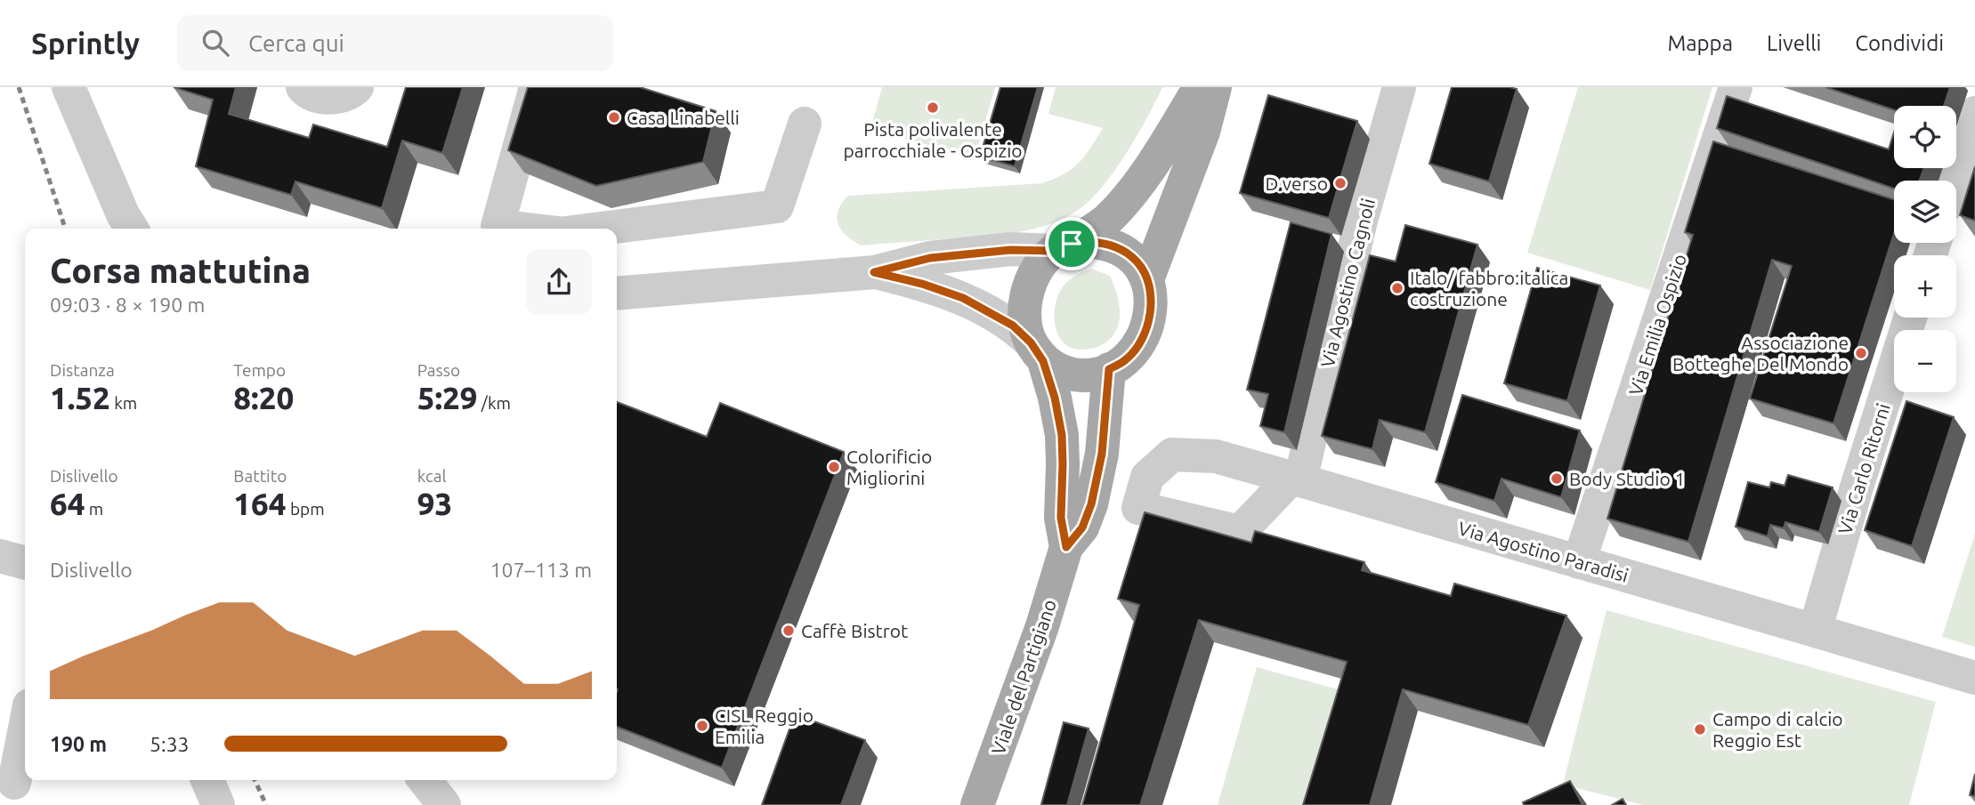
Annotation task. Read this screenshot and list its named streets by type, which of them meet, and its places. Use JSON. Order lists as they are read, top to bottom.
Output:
{
  "streets": {
    "main road": ["Viale del Partigiano"],
    "street": [
      "Via Agostino Cagnoli",
      "Via Emilia Ospizio",
      "Via Carlo Ritorni",
      "Via Agostino Paradisi"
    ]
  },
  "crossings": [
    ["Via Agostino Cagnoli", "Via Agostino Paradisi"],
    ["Via Emilia Ospizio", "Via Agostino Paradisi"],
    ["Via Carlo Ritorni", "Via Agostino Paradisi"]
  ],
  "places": [
    "Pista polivalente parrocchiale - Ospizio",
    "Casa Linabelli",
    "D.verso",
    "Italo/ fabbro:italica costruzione",
    "Associazione Botteghe Del Mondo",
    "Colorificio Migliorini",
    "Body Studio 1",
    "Caffè Bistrot",
    "CISL Reggio Emilia",
    "Campo di calcio Reggio Est"
  ],
  "page": {
    "header": "Sprintly",
    "search": "Cerca qui",
    "nav": ["Mappa", "Livelli", "Condividi"],
    "map_buttons": ["+", "−"],
    "heading": ["Corsa mattutina", "09:03 · 8 × 190 m"],
    "stats": [
      ["Distanza", "1.52 km"],
      ["Tempo", "8:20"],
      ["Passo", "5:29 /km"],
      ["Dislivello", "64 m"],
      ["Battito", "164 bpm"],
      ["kcal", "93"]
    ],
    "chart": ["Dislivello", "107–113 m"],
    "list": [
      {
        "name": "190 m",
        "note": "5:33"
      }
    ]
  }
}
